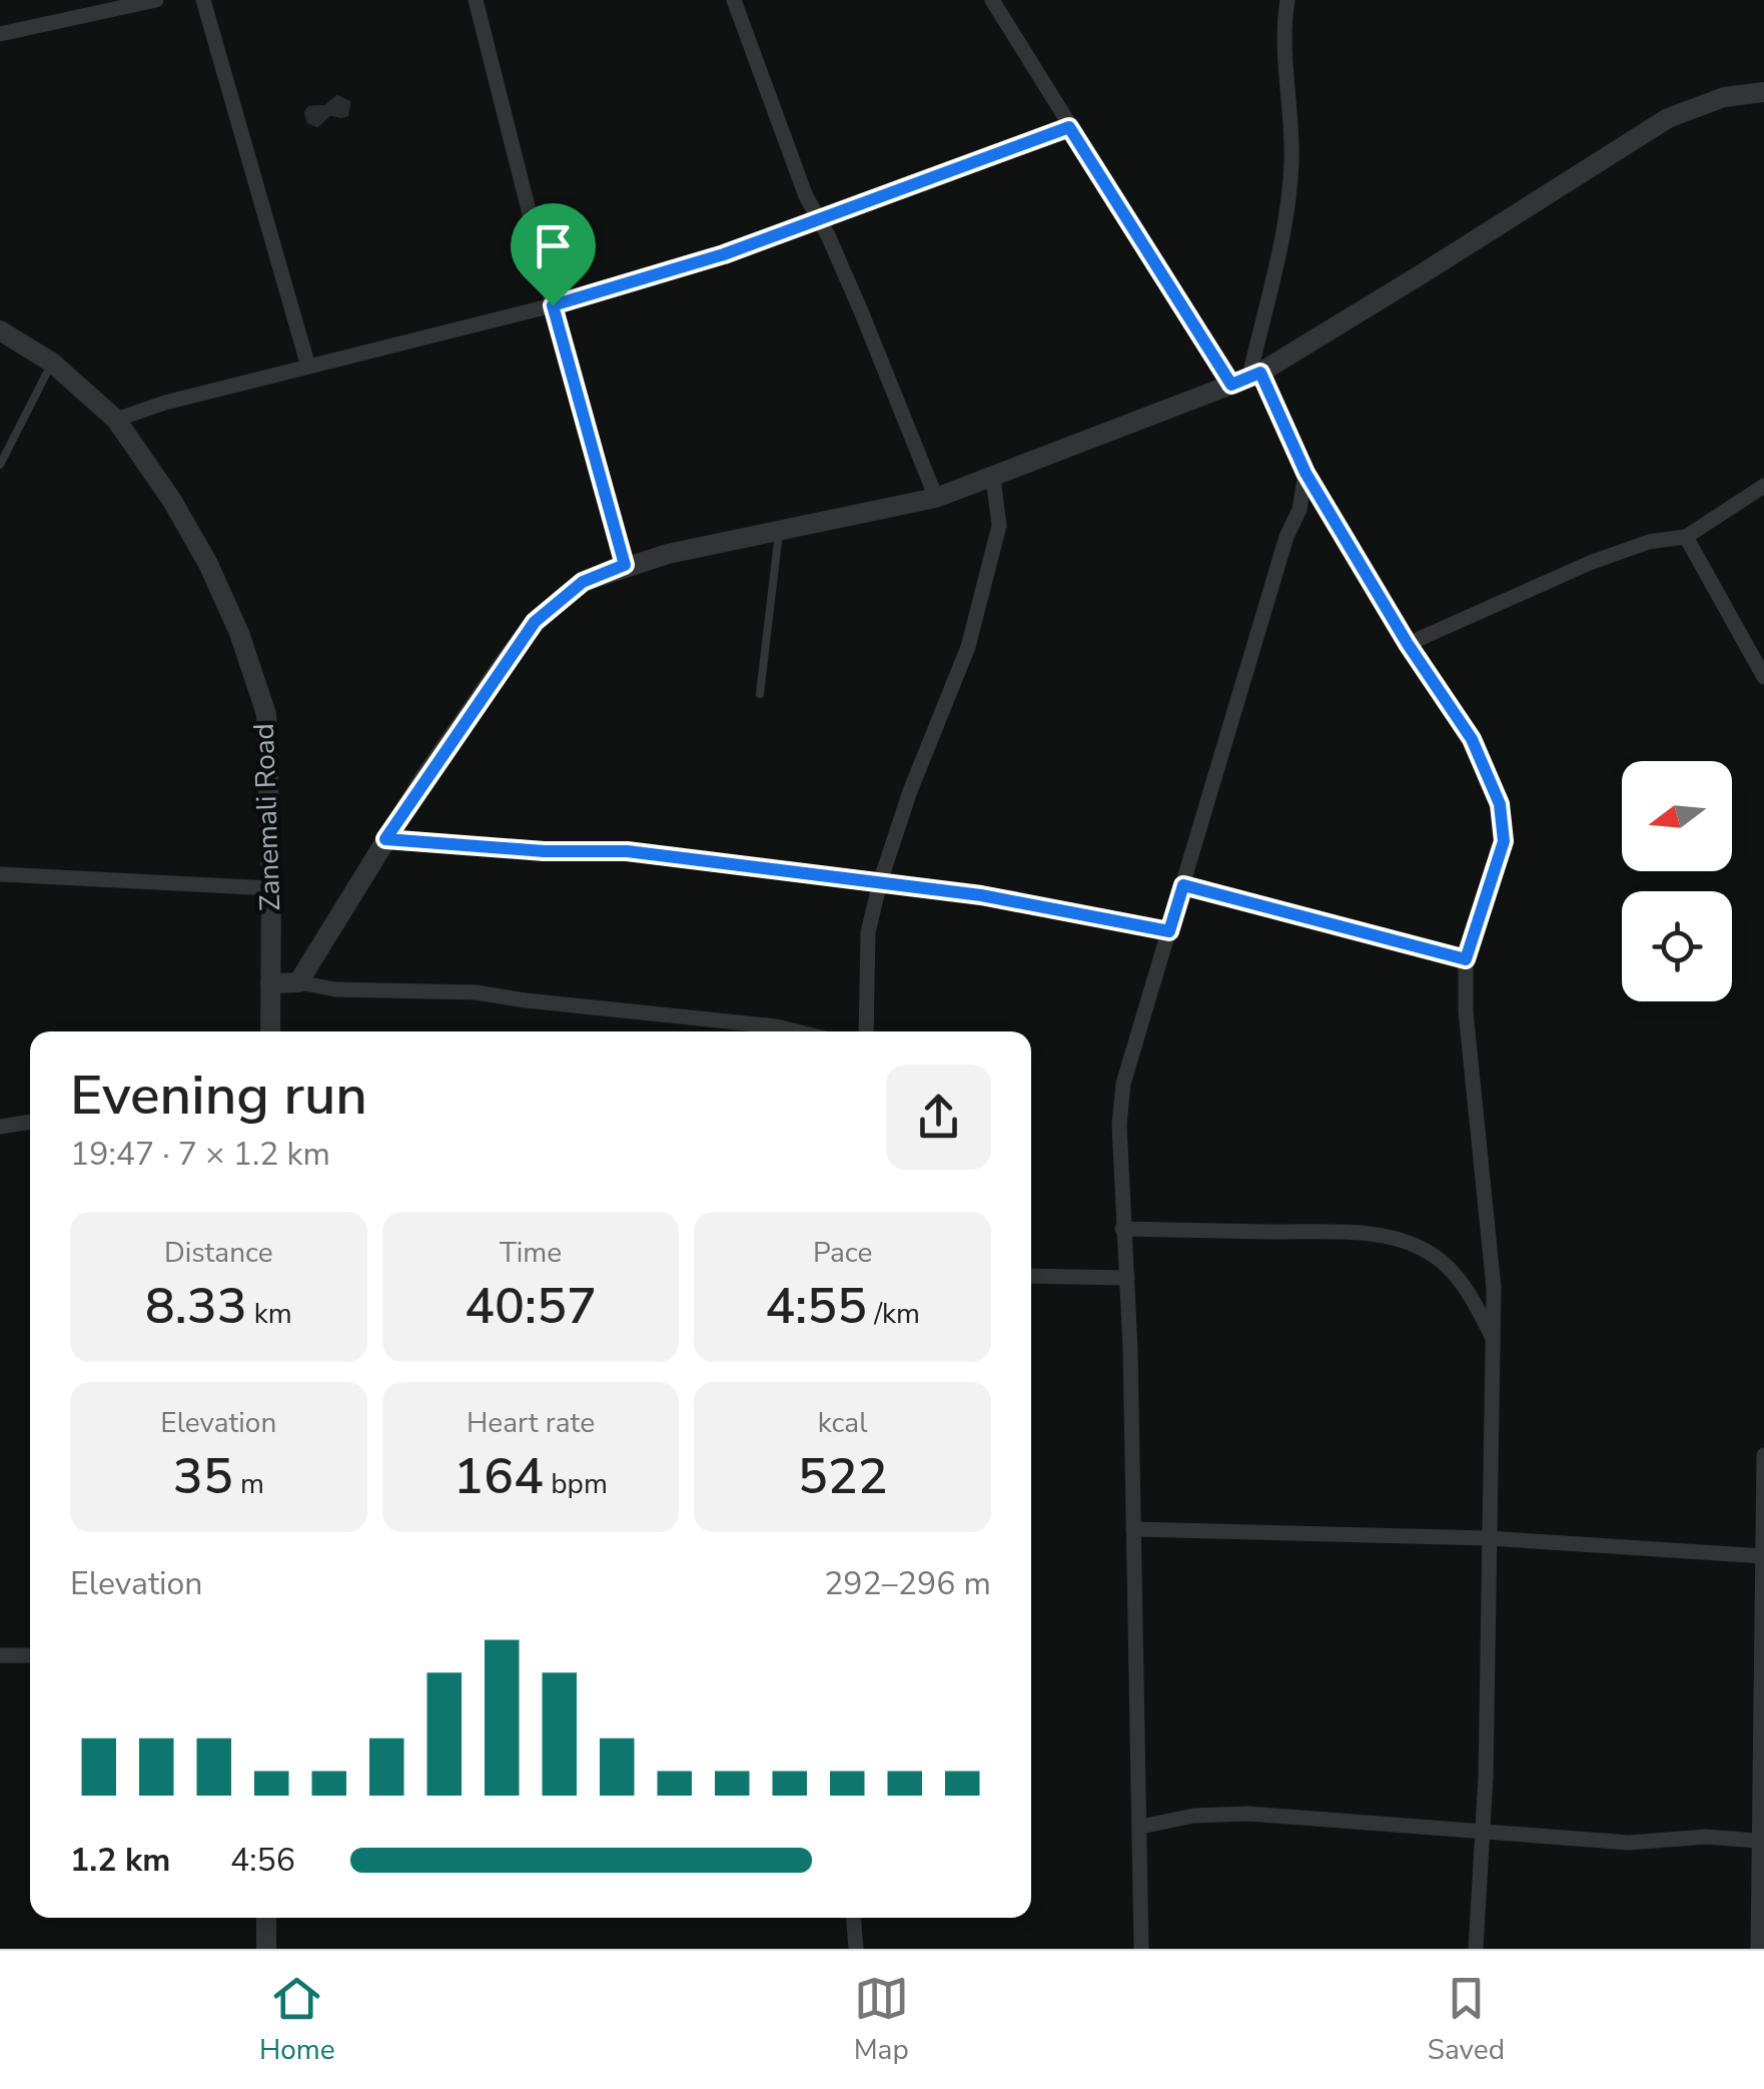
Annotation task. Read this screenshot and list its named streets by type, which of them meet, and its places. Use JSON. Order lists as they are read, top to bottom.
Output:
{
  "streets": {
    "street": ["Zanemali Road"]
  },
  "north": "left",
  "page": {
    "heading": ["Evening run", "19:47 · 7 × 1.2 km"],
    "stats": [
      ["Distance", "8.33 km"],
      ["Time", "40:57"],
      ["Pace", "4:55 /km"],
      ["Elevation", "35 m"],
      ["Heart rate", "164 bpm"],
      ["kcal", "522"]
    ],
    "chart": ["Elevation", "292–296 m"],
    "list": [
      {
        "name": "1.2 km",
        "note": "4:56"
      }
    ],
    "tabs": ["Home", "Map", "Saved"]
  }
}
